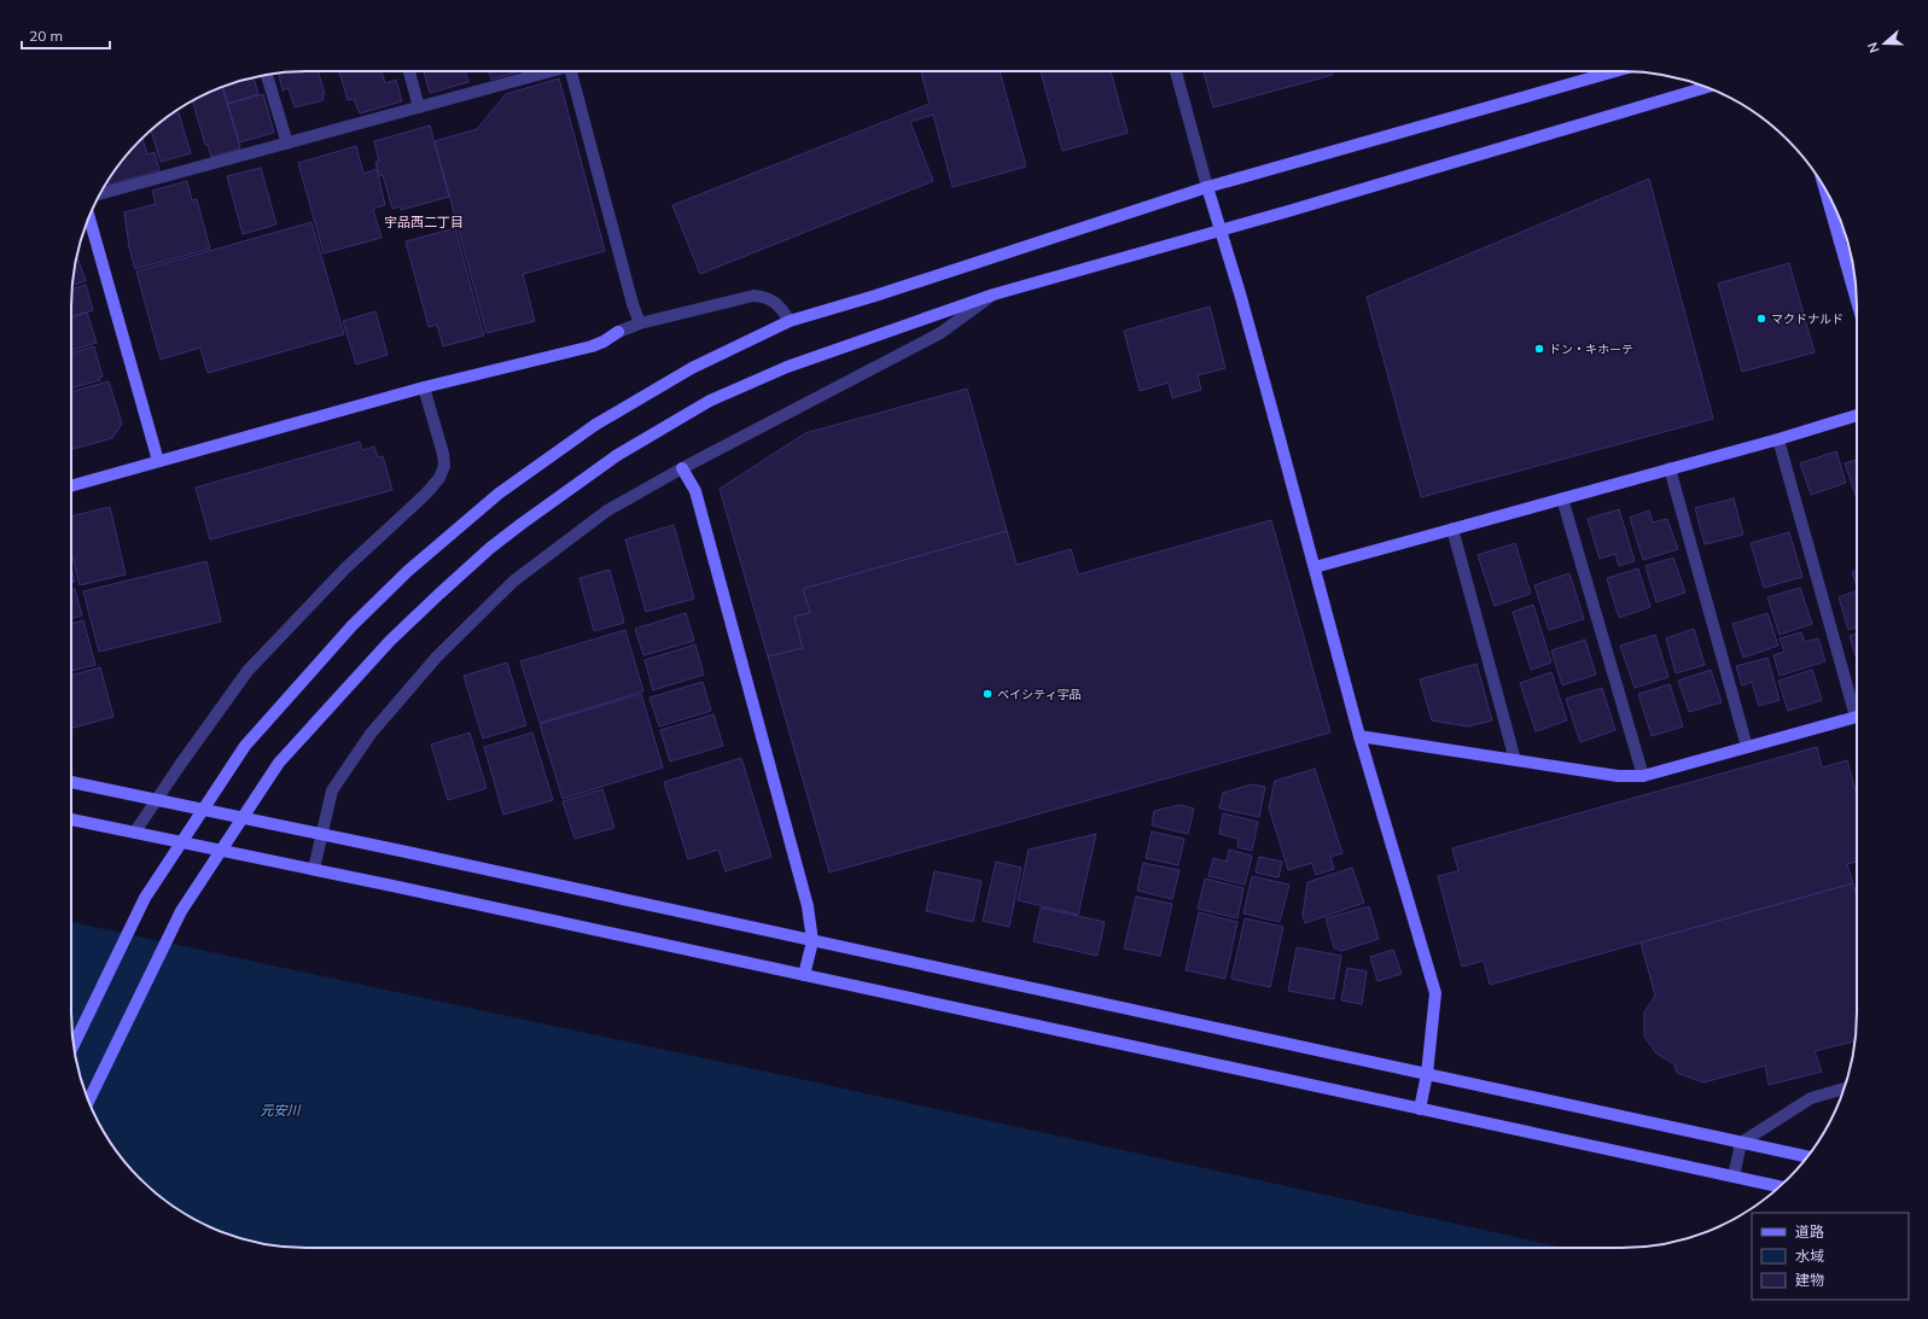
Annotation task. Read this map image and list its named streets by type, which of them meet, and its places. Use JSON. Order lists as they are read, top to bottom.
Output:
{
  "districts": ["宇品西二丁目"],
  "water": ["元安川"],
  "places": ["マクドナルド", "ドン・キホーテ", "ベイシティ宇品"],
  "legend": ["道路", "水域", "建物"],
  "scale_bar": "20 m",
  "north": "left"
}
